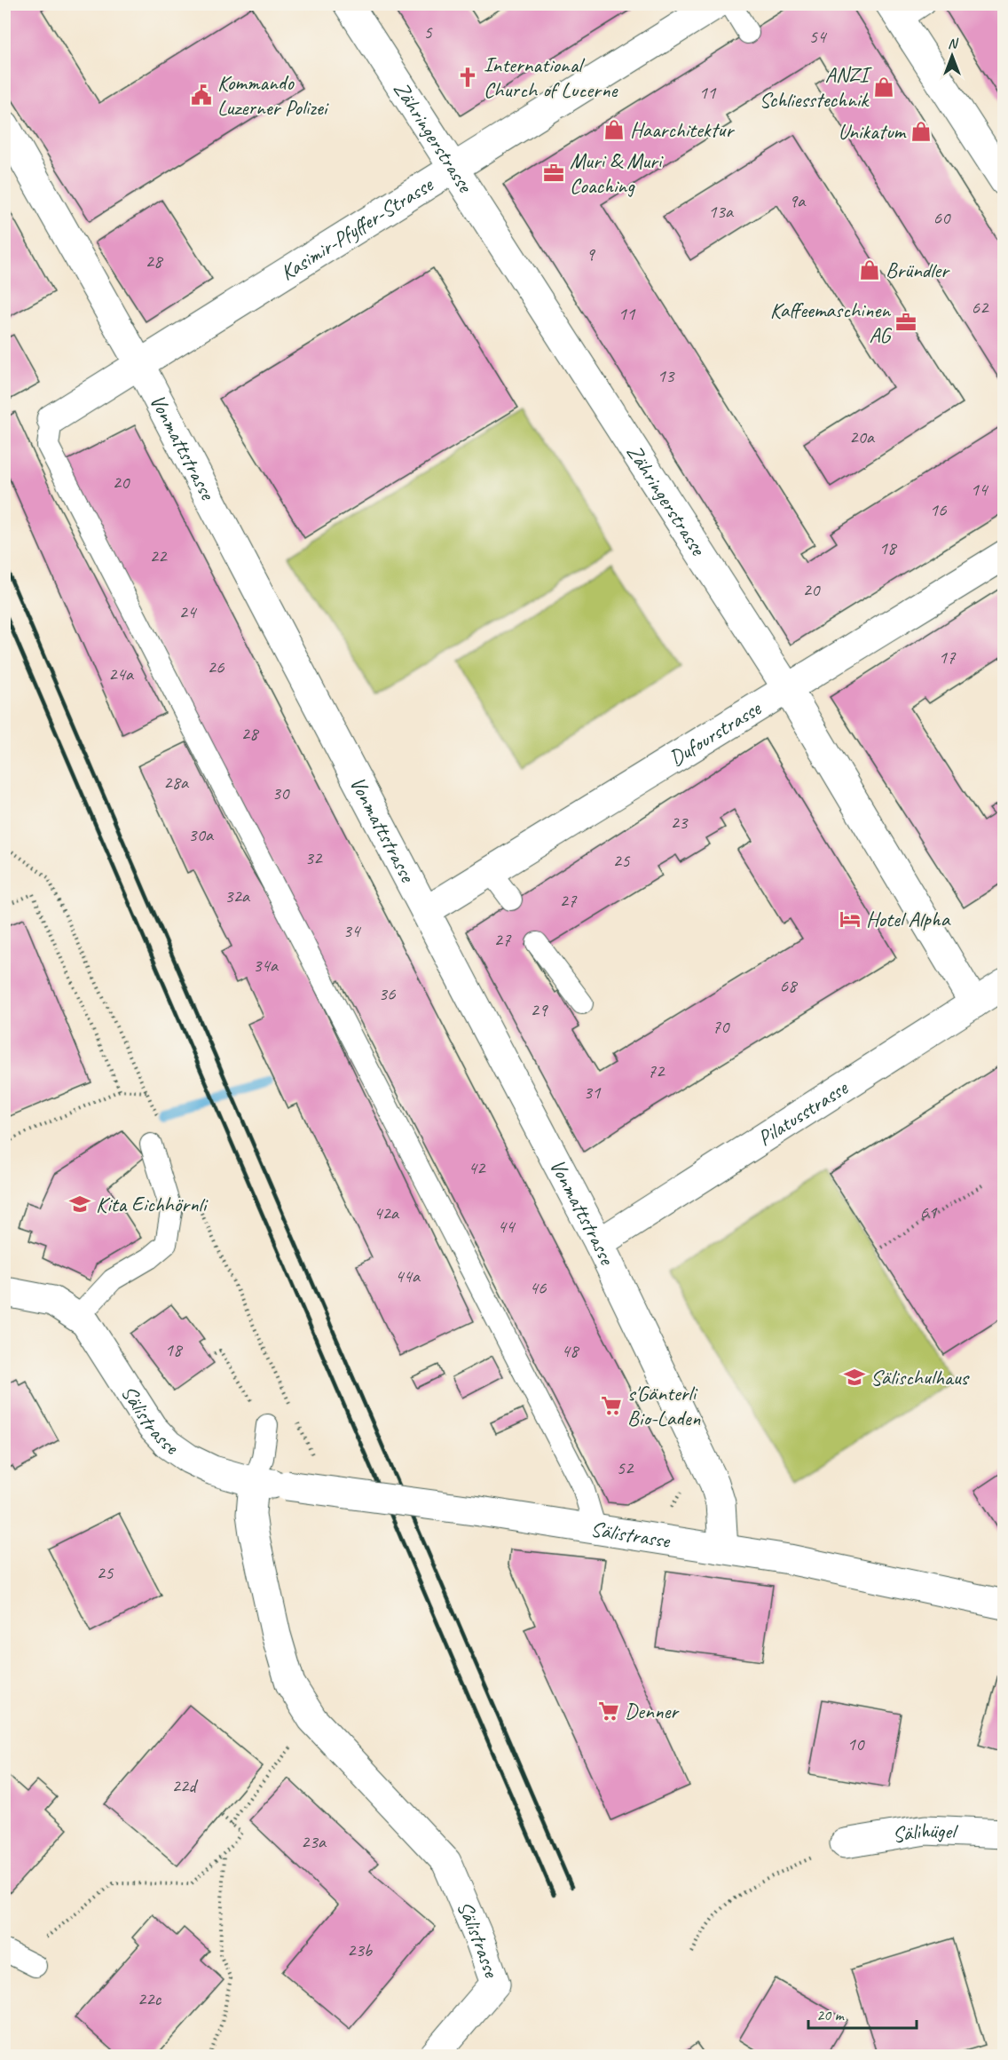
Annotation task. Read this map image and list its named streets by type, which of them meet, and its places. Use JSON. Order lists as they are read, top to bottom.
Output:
{
  "streets": {
    "street": [
      "Zähringerstrasse",
      "Kasimir-Pfyffer-Strasse",
      "Vonmattstrasse",
      "Dufourstrasse",
      "Pilatusstrasse",
      "Sälistrasse",
      "Sälihügel"
    ]
  },
  "crossings": [
    ["Zähringerstrasse", "Kasimir-Pfyffer-Strasse"],
    ["Zähringerstrasse", "Dufourstrasse"],
    ["Zähringerstrasse", "Pilatusstrasse"],
    ["Kasimir-Pfyffer-Strasse", "Vonmattstrasse"],
    ["Vonmattstrasse", "Dufourstrasse"],
    ["Vonmattstrasse", "Pilatusstrasse"],
    ["Vonmattstrasse", "Sälistrasse"]
  ],
  "places": {
    "church": ["International Church of Lucerne"],
    "shop": [
      "ANZI Schliesstechnik",
      "Haarchitektur",
      "Unikatum",
      "Bründler"
    ],
    "public building": ["Kommando Luzerner Polizei"],
    "office": ["Muri & Muri Coaching", "Kaffeemaschinen AG"],
    "hotel": ["Hotel Alpha"],
    "school or university": ["Kita Eichhörnli", "Sälischulhaus"],
    "supermarket": ["s'Gänterli Bio-Laden", "Denner"]
  },
  "house_numbers": [
    "5",
    "54",
    "11",
    "9a",
    "13a",
    "60",
    "9",
    "28",
    "62",
    "11",
    "13",
    "20a",
    "20",
    "14",
    "16",
    "18",
    "22",
    "20",
    "24",
    "17",
    "26",
    "24a",
    "28",
    "28a",
    "30",
    "23",
    "30a",
    "32",
    "25",
    "32a",
    "27",
    "34",
    "27",
    "34a",
    "68",
    "36",
    "29",
    "70",
    "72",
    "31",
    "42",
    "61",
    "42a",
    "44",
    "44a",
    "46",
    "18",
    "48",
    "52",
    "25",
    "10",
    "22d",
    "23a",
    "23b",
    "22c"
  ],
  "scale_bar": "20 m",
  "north": "top"
}
